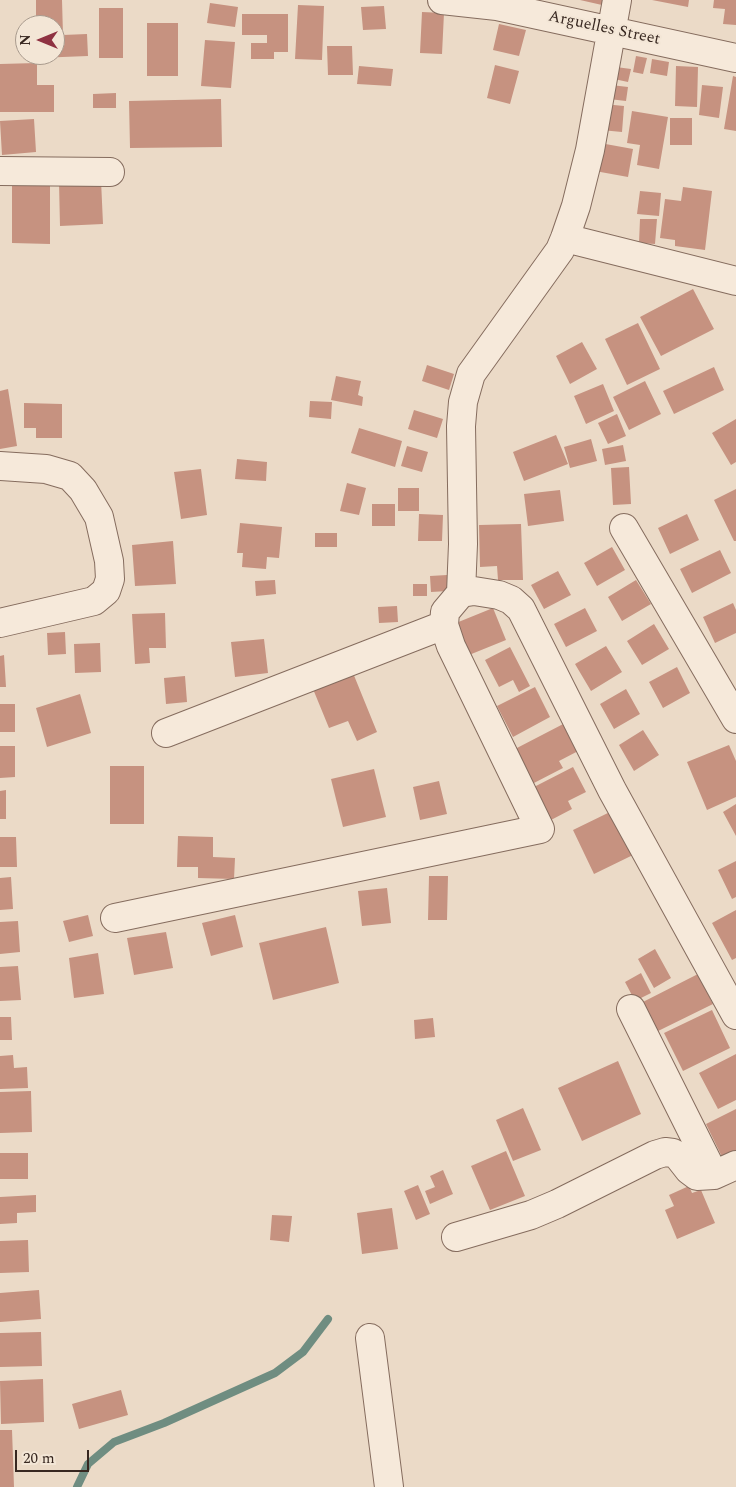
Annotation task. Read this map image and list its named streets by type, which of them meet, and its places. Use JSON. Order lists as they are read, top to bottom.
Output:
{
  "streets": {
    "street": ["Arguelles Street"]
  },
  "scale_bar": "20 m",
  "north": "left"
}
